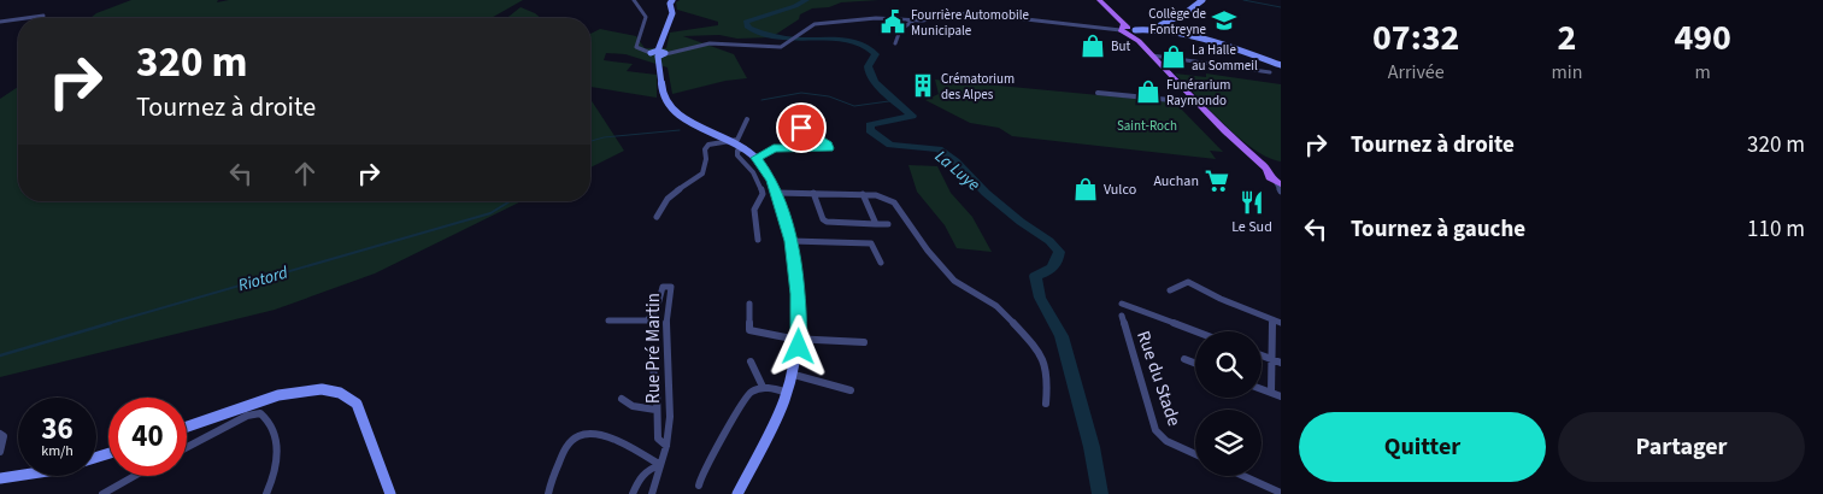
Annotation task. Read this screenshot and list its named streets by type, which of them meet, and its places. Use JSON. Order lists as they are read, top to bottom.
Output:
{
  "streets": {
    "street": ["Rue Pré Martin", "Rue du Stade"]
  },
  "water": ["La Luye", "Riotord"],
  "parks": ["Saint-Roch"],
  "places": {
    "school or university": ["Collège de Fontreyne"],
    "public building": ["Fourrière Automobile Municipale"],
    "shop": [
      "But",
      "La Halle au Sommeil",
      "Funérarium Raymondo",
      "Vulco"
    ],
    "building": ["Crématorium des Alpes"],
    "supermarket": ["Auchan"],
    "restaurant": ["Le Sud"]
  },
  "page": {
    "eta": [
      "07:32",
      "Arrivée",
      "2",
      "min",
      "490",
      "m"
    ],
    "turn": ["320 m", "Tournez à droite"],
    "list": [
      {
        "name": "Tournez à droite",
        "value": "320 m"
      },
      {
        "name": "Tournez à gauche",
        "value": "110 m"
      }
    ],
    "speed": "36 km/h",
    "limit": "40",
    "buttons": ["Quitter", "Partager"]
  }
}
